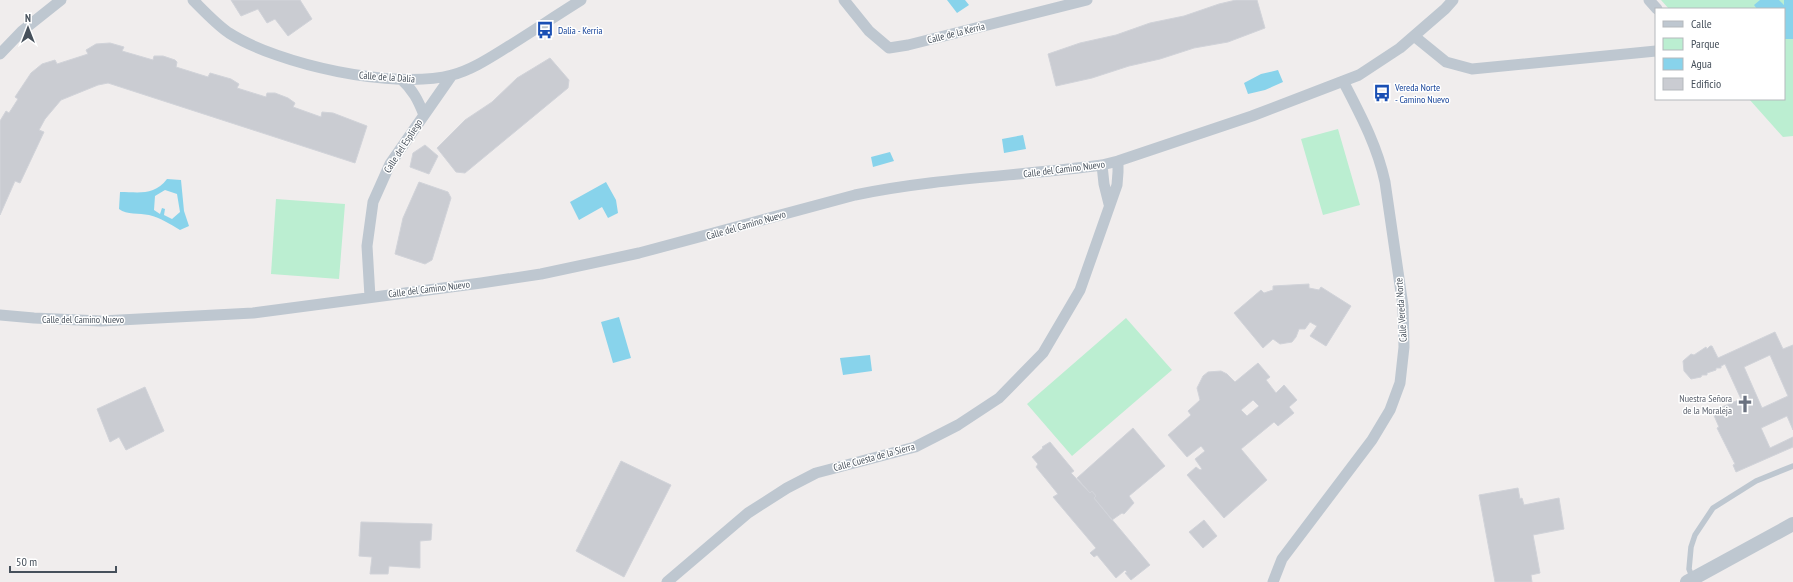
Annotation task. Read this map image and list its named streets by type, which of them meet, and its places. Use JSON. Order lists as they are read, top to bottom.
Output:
{
  "streets": {
    "street": [
      "Calle de la Kerria",
      "Calle de la Dalia",
      "Calle del Espliego",
      "Calle del Camino Nuevo",
      "Calle Vereda Norte",
      "Calle Cuesta de la Sierra"
    ]
  },
  "crossings": [
    ["Calle de la Dalia", "Calle del Espliego"],
    ["Calle del Espliego", "Calle del Camino Nuevo"],
    ["Calle del Camino Nuevo", "Calle Vereda Norte"],
    ["Calle del Camino Nuevo", "Calle Cuesta de la Sierra"]
  ],
  "places": {
    "bus stop": ["Dalia - Kerria", "Vereda Norte - Camino Nuevo"],
    "church": ["Nuestra Señora de la Moraleja"]
  },
  "legend": [
    "Calle",
    "Parque",
    "Agua",
    "Edificio"
  ],
  "scale_bar": "50 m",
  "north": "top"
}
